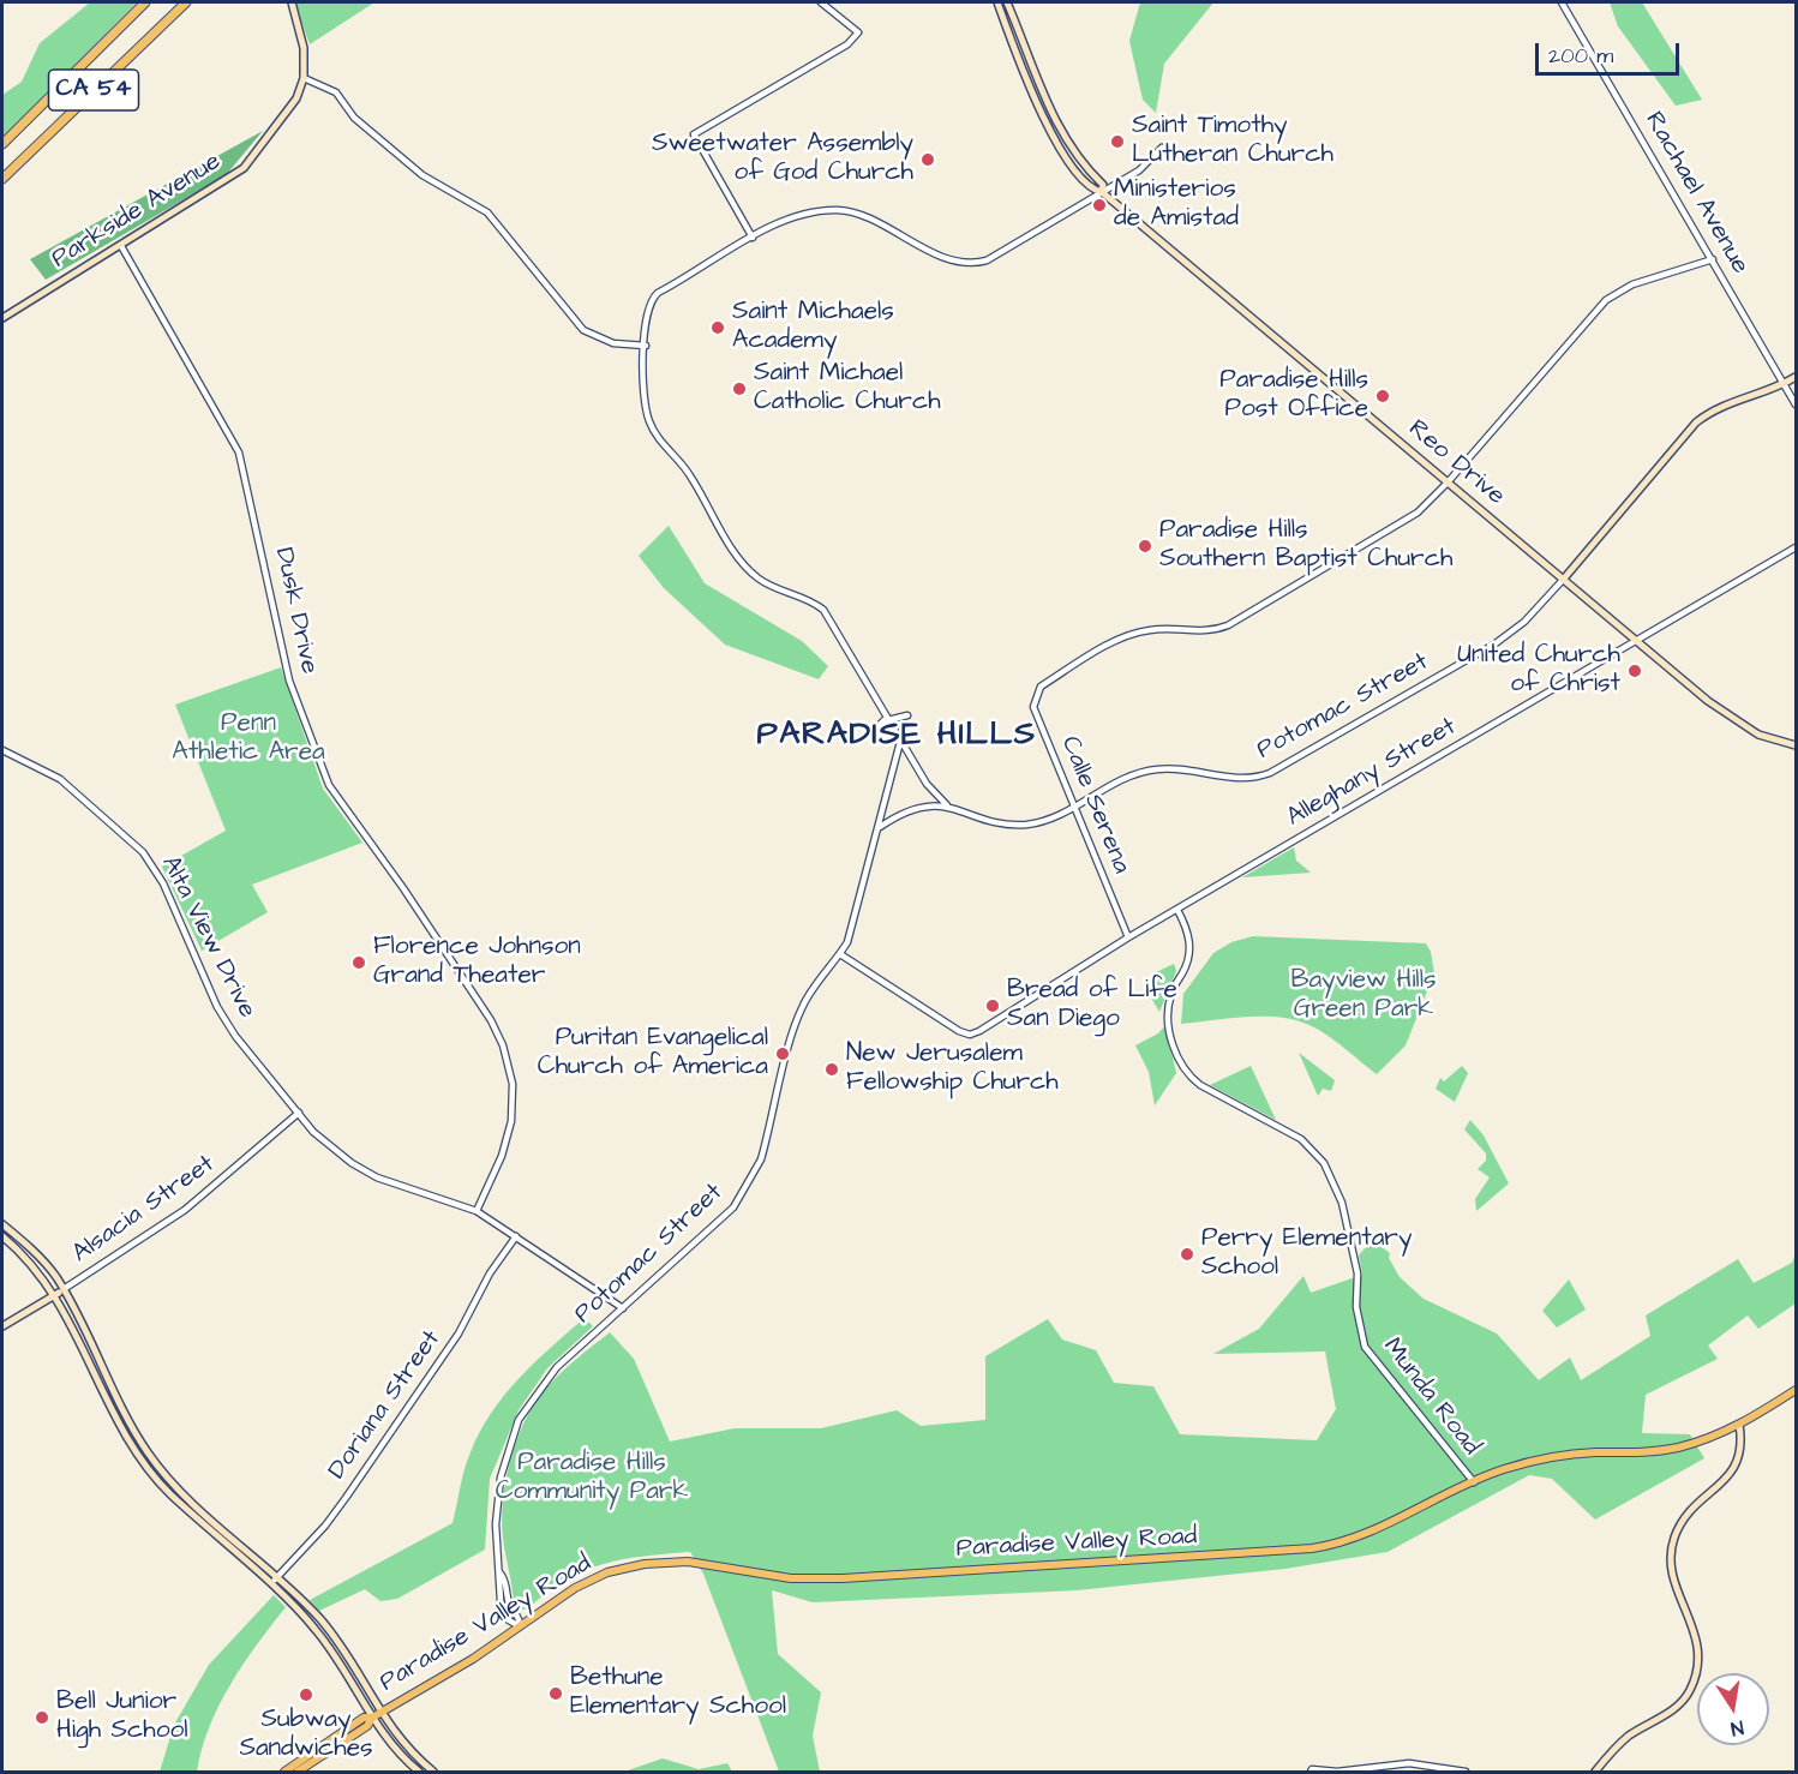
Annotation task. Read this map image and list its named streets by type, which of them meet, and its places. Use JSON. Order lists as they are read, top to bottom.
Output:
{
  "streets": {
    "highway": ["CA 54"],
    "main road": [
      "Parkside Avenue",
      "Reo Drive",
      "Potomac Street",
      "Alsacia Street",
      "Paradise Valley Road"
    ],
    "street": [
      "Rachael Avenue",
      "Dusk Drive",
      "Alleghany Street",
      "Calle Serena",
      "Alta View Drive",
      "Munda Road",
      "Doriana Street"
    ]
  },
  "crossings": [
    ["Rachael Avenue", "Potomac Street"],
    ["Parkside Avenue", "Dusk Drive"],
    ["Reo Drive", "Potomac Street"],
    ["Reo Drive", "Alleghany Street"],
    ["Reo Drive", "Calle Serena"],
    ["Dusk Drive", "Alta View Drive"],
    ["Potomac Street", "Alleghany Street"],
    ["Potomac Street", "Calle Serena"],
    ["Potomac Street", "Alta View Drive"],
    ["Potomac Street", "Paradise Valley Road"],
    ["Alleghany Street", "Calle Serena"],
    ["Alleghany Street", "Munda Road"],
    ["Alta View Drive", "Alsacia Street"],
    ["Alta View Drive", "Doriana Street"],
    ["Munda Road", "Paradise Valley Road"]
  ],
  "districts": ["PARADISE HILLS"],
  "parks": ["Penn Athletic Area", "Bayview Hills Green Park", "Paradise Hills Community Park"],
  "places": [
    "Saint Timothy Lutheran Church",
    "Sweetwater Assembly of God Church",
    "Ministerios de Amistad",
    "Saint Michaels Academy",
    "Saint Michael Catholic Church",
    "Paradise Hills Post Office",
    "Paradise Hills Southern Baptist Church",
    "United Church of Christ",
    "Florence Johnson Grand Theater",
    "Bread of Life San Diego",
    "Puritan Evangelical Church of America",
    "New Jerusalem Fellowship Church",
    "Perry Elementary School",
    "Bethune Elementary School",
    "Subway Sandwiches",
    "Bell Junior High School"
  ],
  "scale_bar": "200 m",
  "north": "bottom"
}
